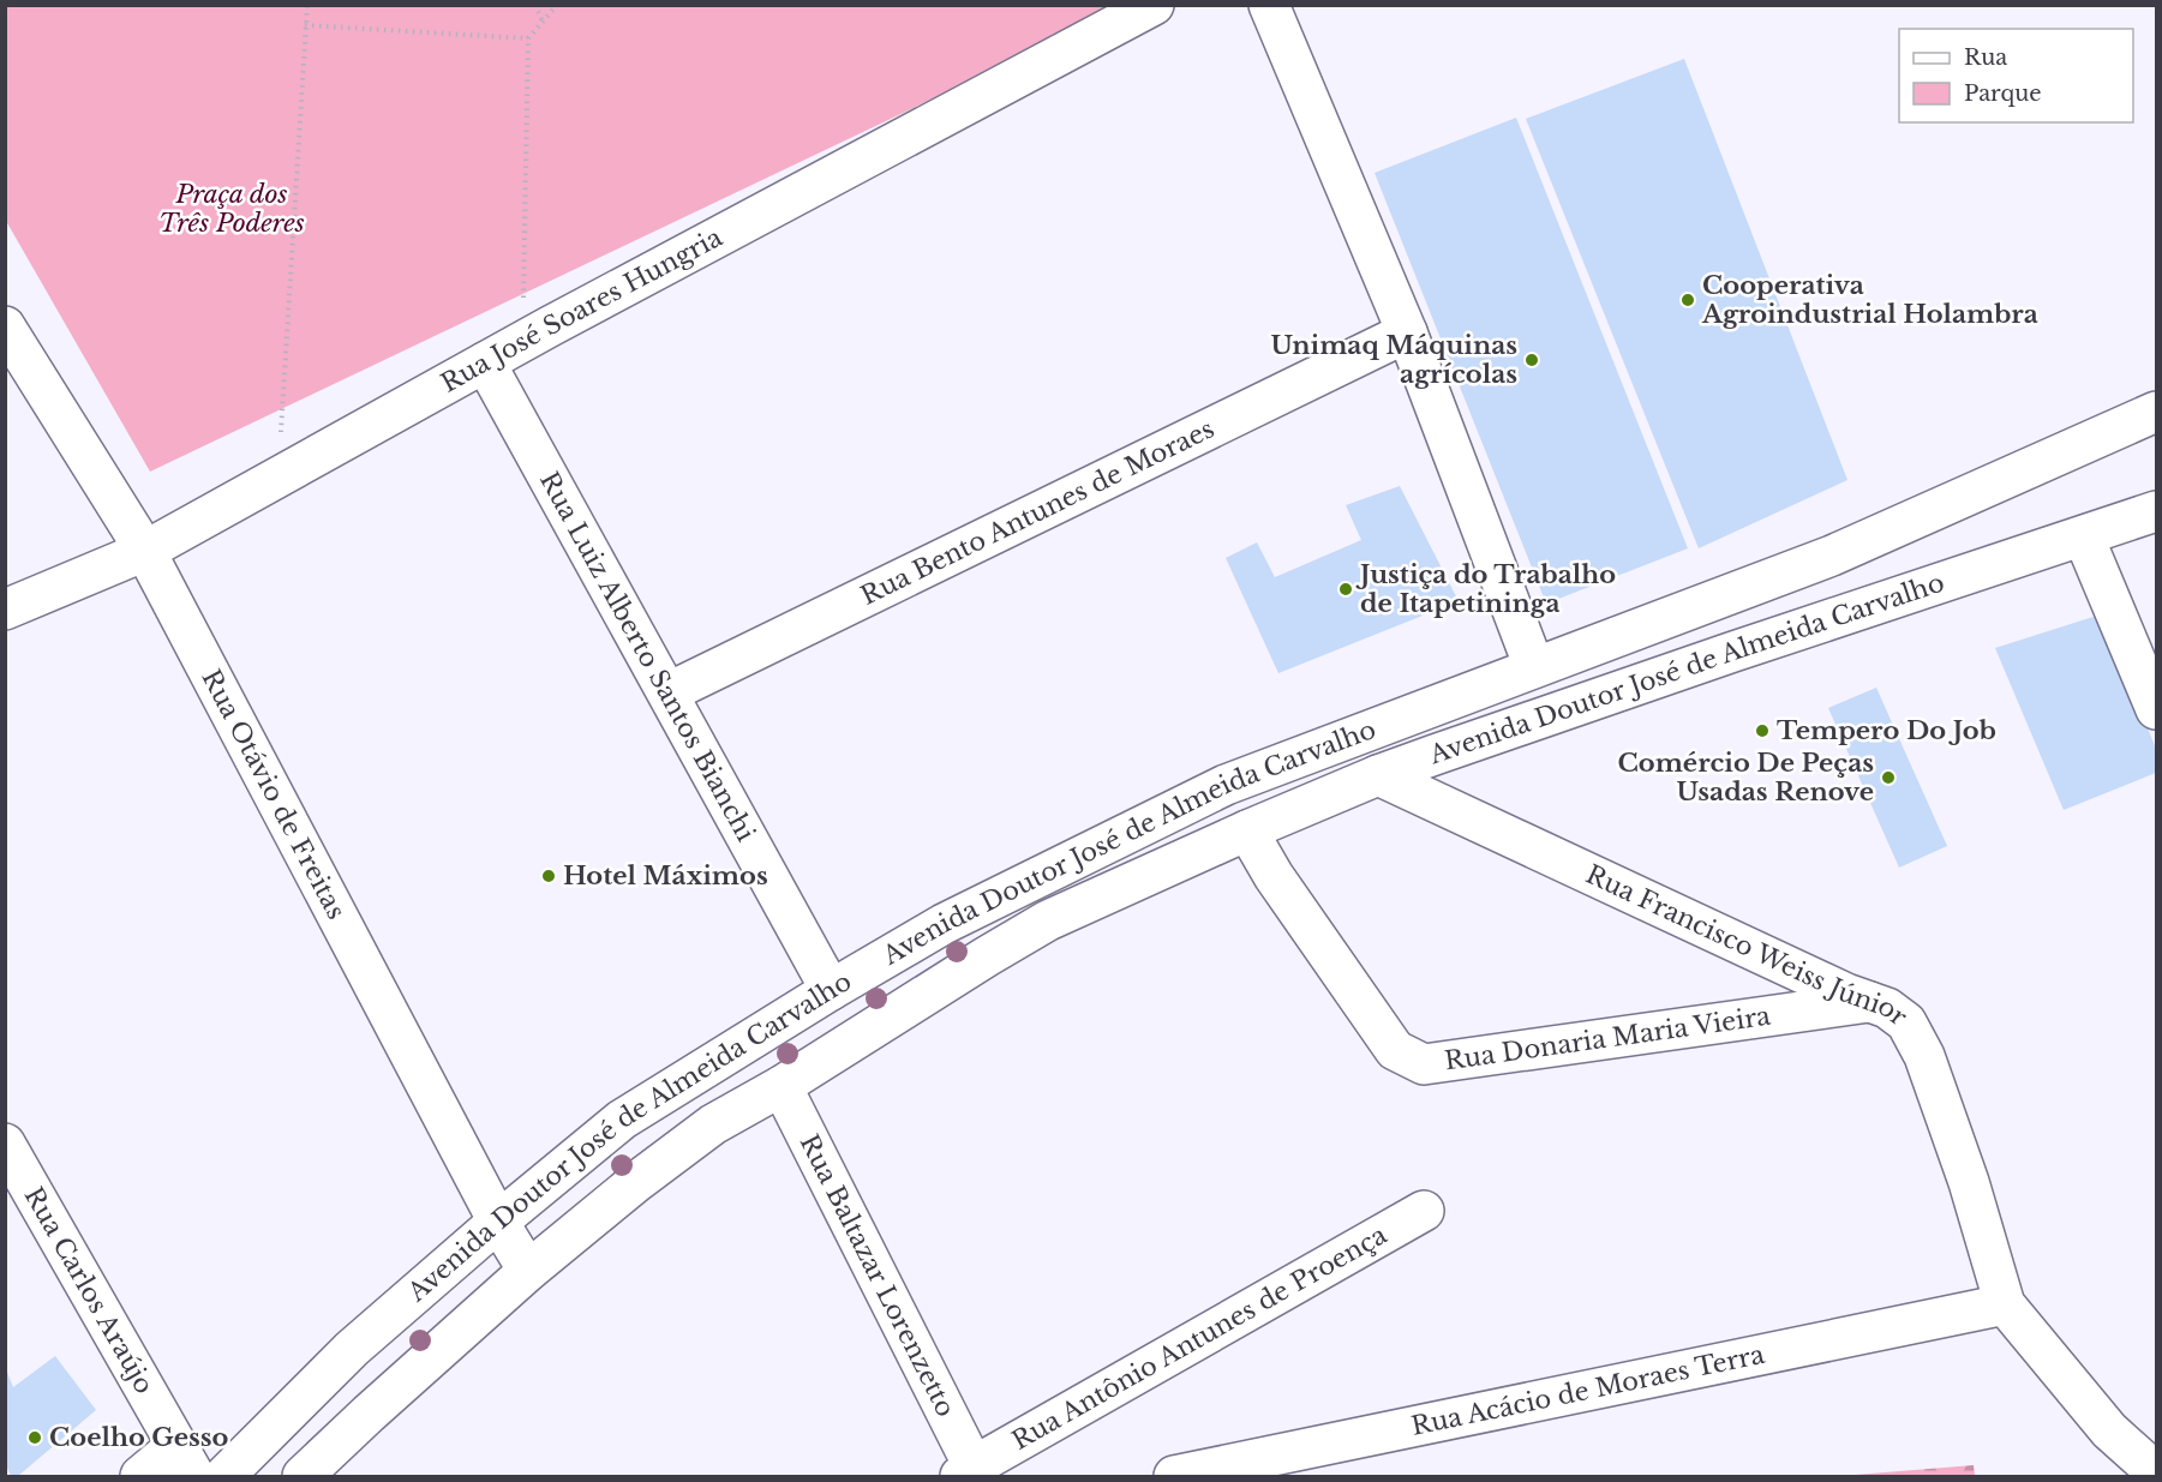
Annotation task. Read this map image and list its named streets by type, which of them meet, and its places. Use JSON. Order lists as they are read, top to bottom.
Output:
{
  "streets": {
    "street": [
      "Rua José Soares Hungria",
      "Rua Bento Antunes de Moraes",
      "Rua Luiz Alberto Santos Bianchi",
      "Avenida Doutor José de Almeida Carvalho",
      "Rua Otávio de Freitas",
      "Rua Francisco Weiss Júnior",
      "Rua Donaria Maria Vieira",
      "Rua Baltazar Lorenzetto",
      "Rua Carlos Araújo",
      "Rua Antônio Antunes de Proença",
      "Rua Acácio de Moraes Terra"
    ]
  },
  "crossings": [
    ["Rua José Soares Hungria", "Rua Luiz Alberto Santos Bianchi"],
    ["Rua José Soares Hungria", "Rua Otávio de Freitas"],
    ["Rua Bento Antunes de Moraes", "Rua Luiz Alberto Santos Bianchi"],
    ["Rua Luiz Alberto Santos Bianchi", "Avenida Doutor José de Almeida Carvalho"],
    ["Avenida Doutor José de Almeida Carvalho", "Rua Otávio de Freitas"],
    ["Avenida Doutor José de Almeida Carvalho", "Rua Francisco Weiss Júnior"],
    ["Avenida Doutor José de Almeida Carvalho", "Rua Donaria Maria Vieira"],
    ["Avenida Doutor José de Almeida Carvalho", "Rua Baltazar Lorenzetto"],
    ["Rua Francisco Weiss Júnior", "Rua Donaria Maria Vieira"],
    ["Rua Francisco Weiss Júnior", "Rua Acácio de Moraes Terra"],
    ["Rua Baltazar Lorenzetto", "Rua Antônio Antunes de Proença"]
  ],
  "parks": ["Praça dos Três Poderes"],
  "places": [
    "Cooperativa Agroindustrial Holambra",
    "Unimaq Máquinas agrícolas",
    "Justiça do Trabalho de Itapetininga",
    "Tempero Do Job",
    "Comércio De Peças Usadas Renove",
    "Hotel Máximos",
    "Coelho Gesso"
  ],
  "legend": ["Rua", "Parque"]
}
